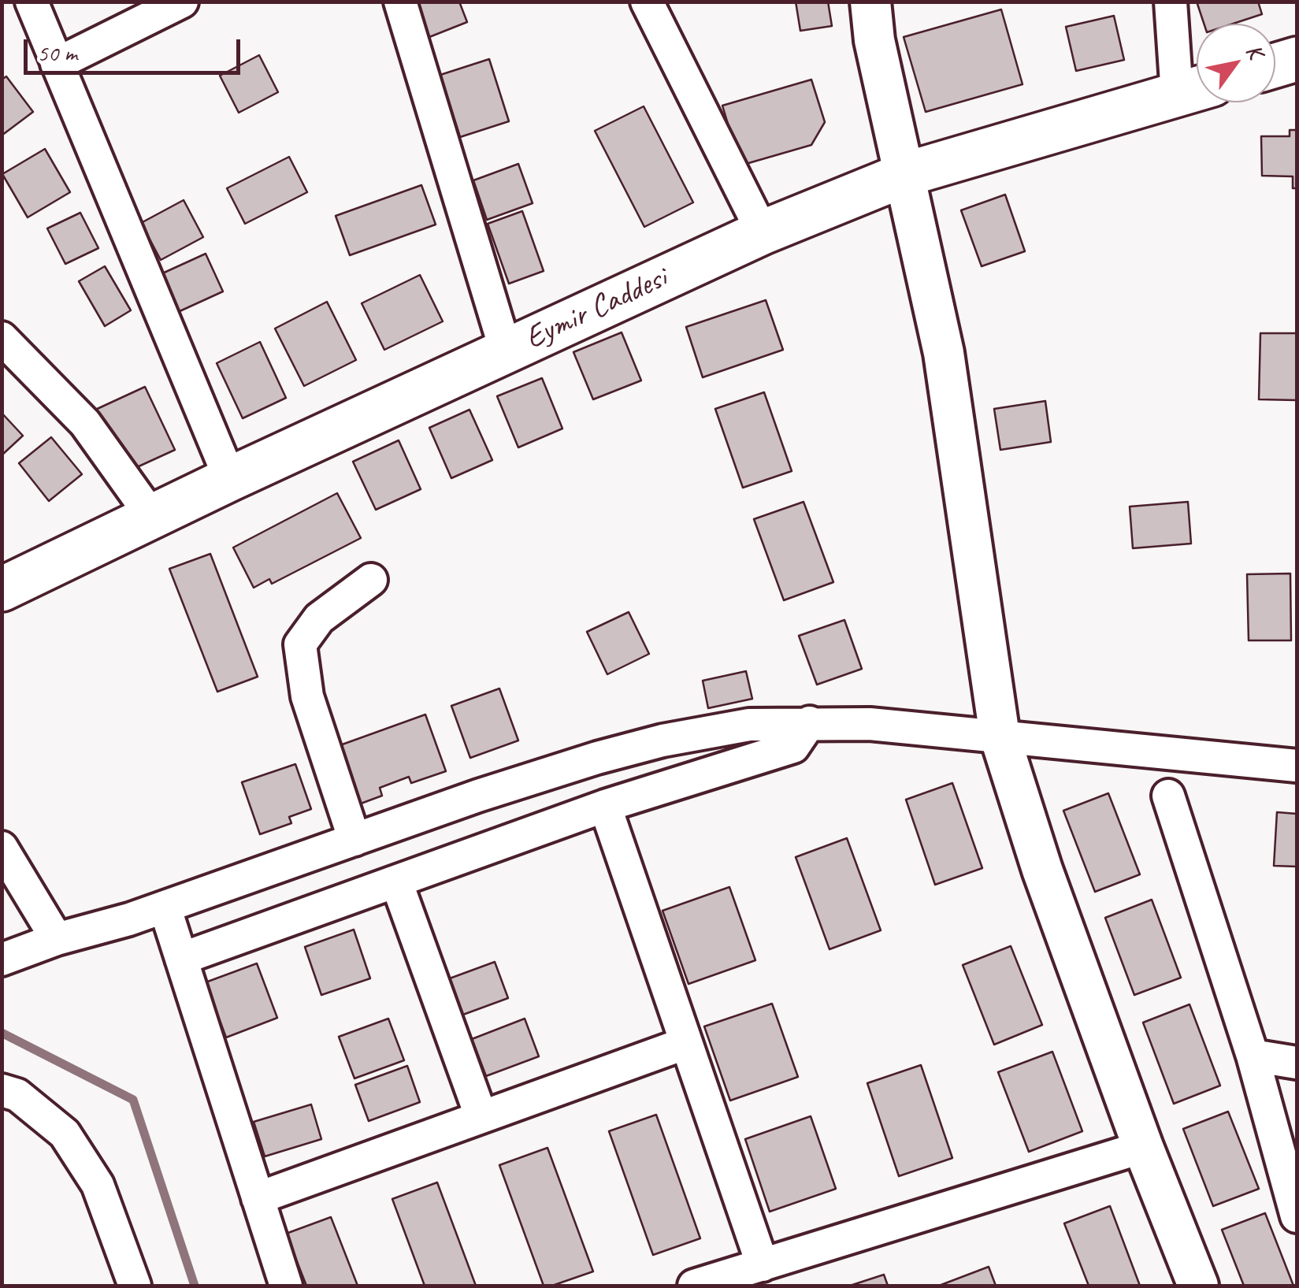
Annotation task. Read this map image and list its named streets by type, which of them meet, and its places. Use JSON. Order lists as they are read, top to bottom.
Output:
{
  "streets": {
    "main road": ["Eymir Caddesi"]
  },
  "scale_bar": "50 m",
  "north": "top right"
}
